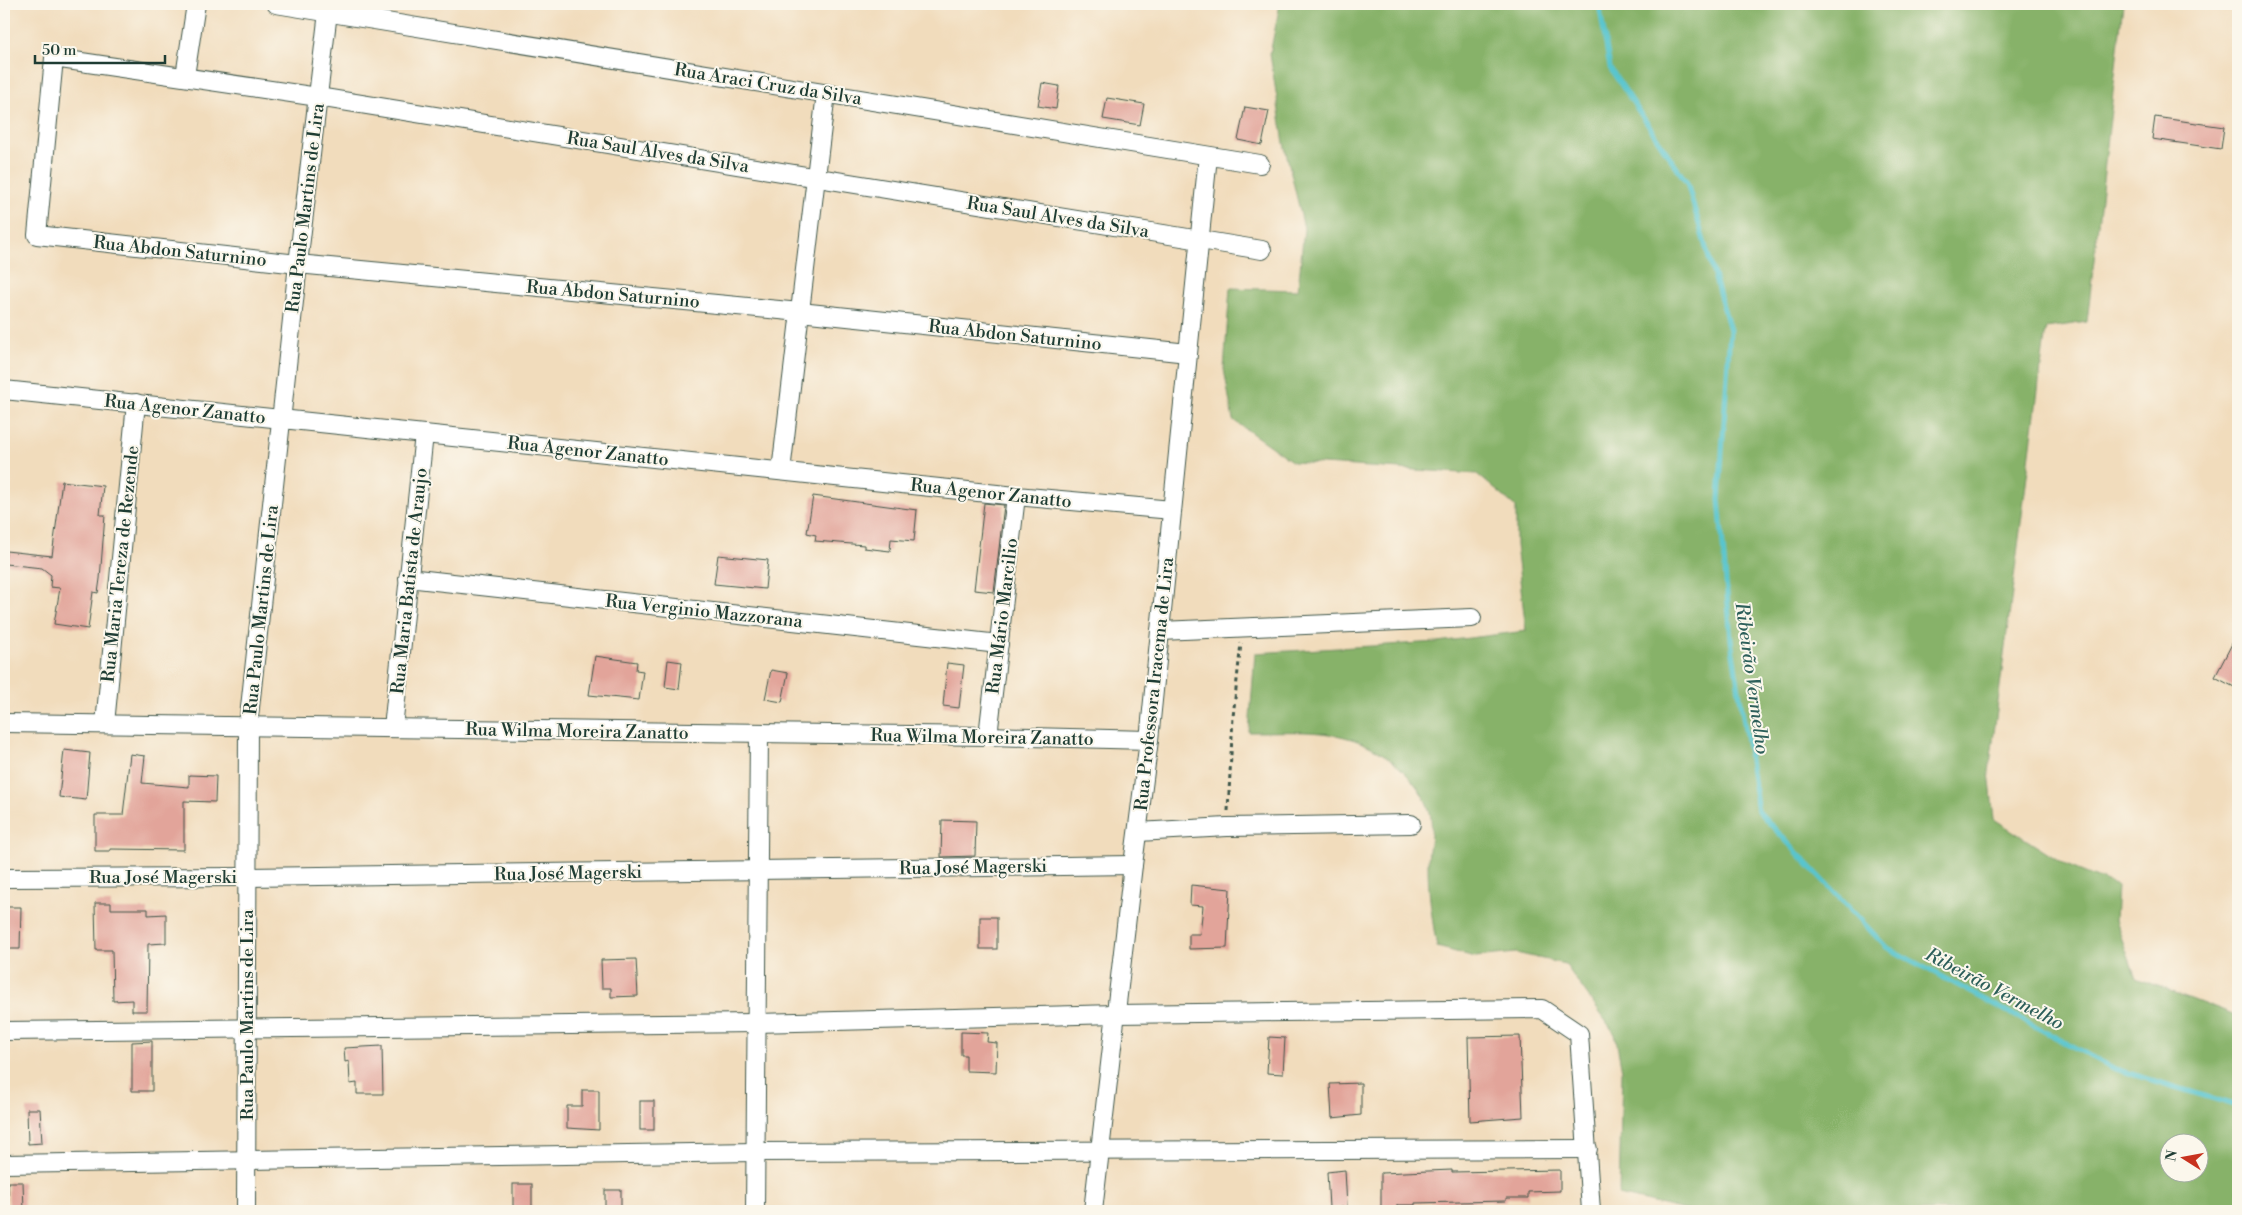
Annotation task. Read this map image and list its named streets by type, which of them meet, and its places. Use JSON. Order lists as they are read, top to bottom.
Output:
{
  "streets": {
    "street": [
      "Rua Araci Cruz da Silva",
      "Rua Saul Alves da Silva",
      "Rua Paulo Martins de Lira",
      "Rua Abdon Saturnino",
      "Rua Agenor Zanatto",
      "Rua Maria Tereza de Rezende",
      "Rua Maria Batista de Araujo",
      "Rua Verginio Mazzorana",
      "Rua Mário Marcilio",
      "Rua Professora Iracema de Lira",
      "Rua Wilma Moreira Zanatto",
      "Rua José Magerski"
    ]
  },
  "crossings": [
    ["Rua Araci Cruz da Silva", "Rua Paulo Martins de Lira"],
    ["Rua Araci Cruz da Silva", "Rua Professora Iracema de Lira"],
    ["Rua Saul Alves da Silva", "Rua Paulo Martins de Lira"],
    ["Rua Saul Alves da Silva", "Rua Abdon Saturnino"],
    ["Rua Saul Alves da Silva", "Rua Professora Iracema de Lira"],
    ["Rua Paulo Martins de Lira", "Rua Abdon Saturnino"],
    ["Rua Paulo Martins de Lira", "Rua Agenor Zanatto"],
    ["Rua Paulo Martins de Lira", "Rua Wilma Moreira Zanatto"],
    ["Rua Paulo Martins de Lira", "Rua José Magerski"],
    ["Rua Abdon Saturnino", "Rua Professora Iracema de Lira"],
    ["Rua Agenor Zanatto", "Rua Maria Tereza de Rezende"],
    ["Rua Agenor Zanatto", "Rua Maria Batista de Araujo"],
    ["Rua Agenor Zanatto", "Rua Mário Marcilio"],
    ["Rua Agenor Zanatto", "Rua Professora Iracema de Lira"],
    ["Rua Maria Tereza de Rezende", "Rua Wilma Moreira Zanatto"],
    ["Rua Maria Batista de Araujo", "Rua Verginio Mazzorana"],
    ["Rua Maria Batista de Araujo", "Rua Wilma Moreira Zanatto"],
    ["Rua Verginio Mazzorana", "Rua Mário Marcilio"],
    ["Rua Mário Marcilio", "Rua Wilma Moreira Zanatto"],
    ["Rua Professora Iracema de Lira", "Rua Wilma Moreira Zanatto"],
    ["Rua Professora Iracema de Lira", "Rua José Magerski"]
  ],
  "water": ["Ribeirão Vermelho"],
  "scale_bar": "50 m",
  "north": "left"
}
